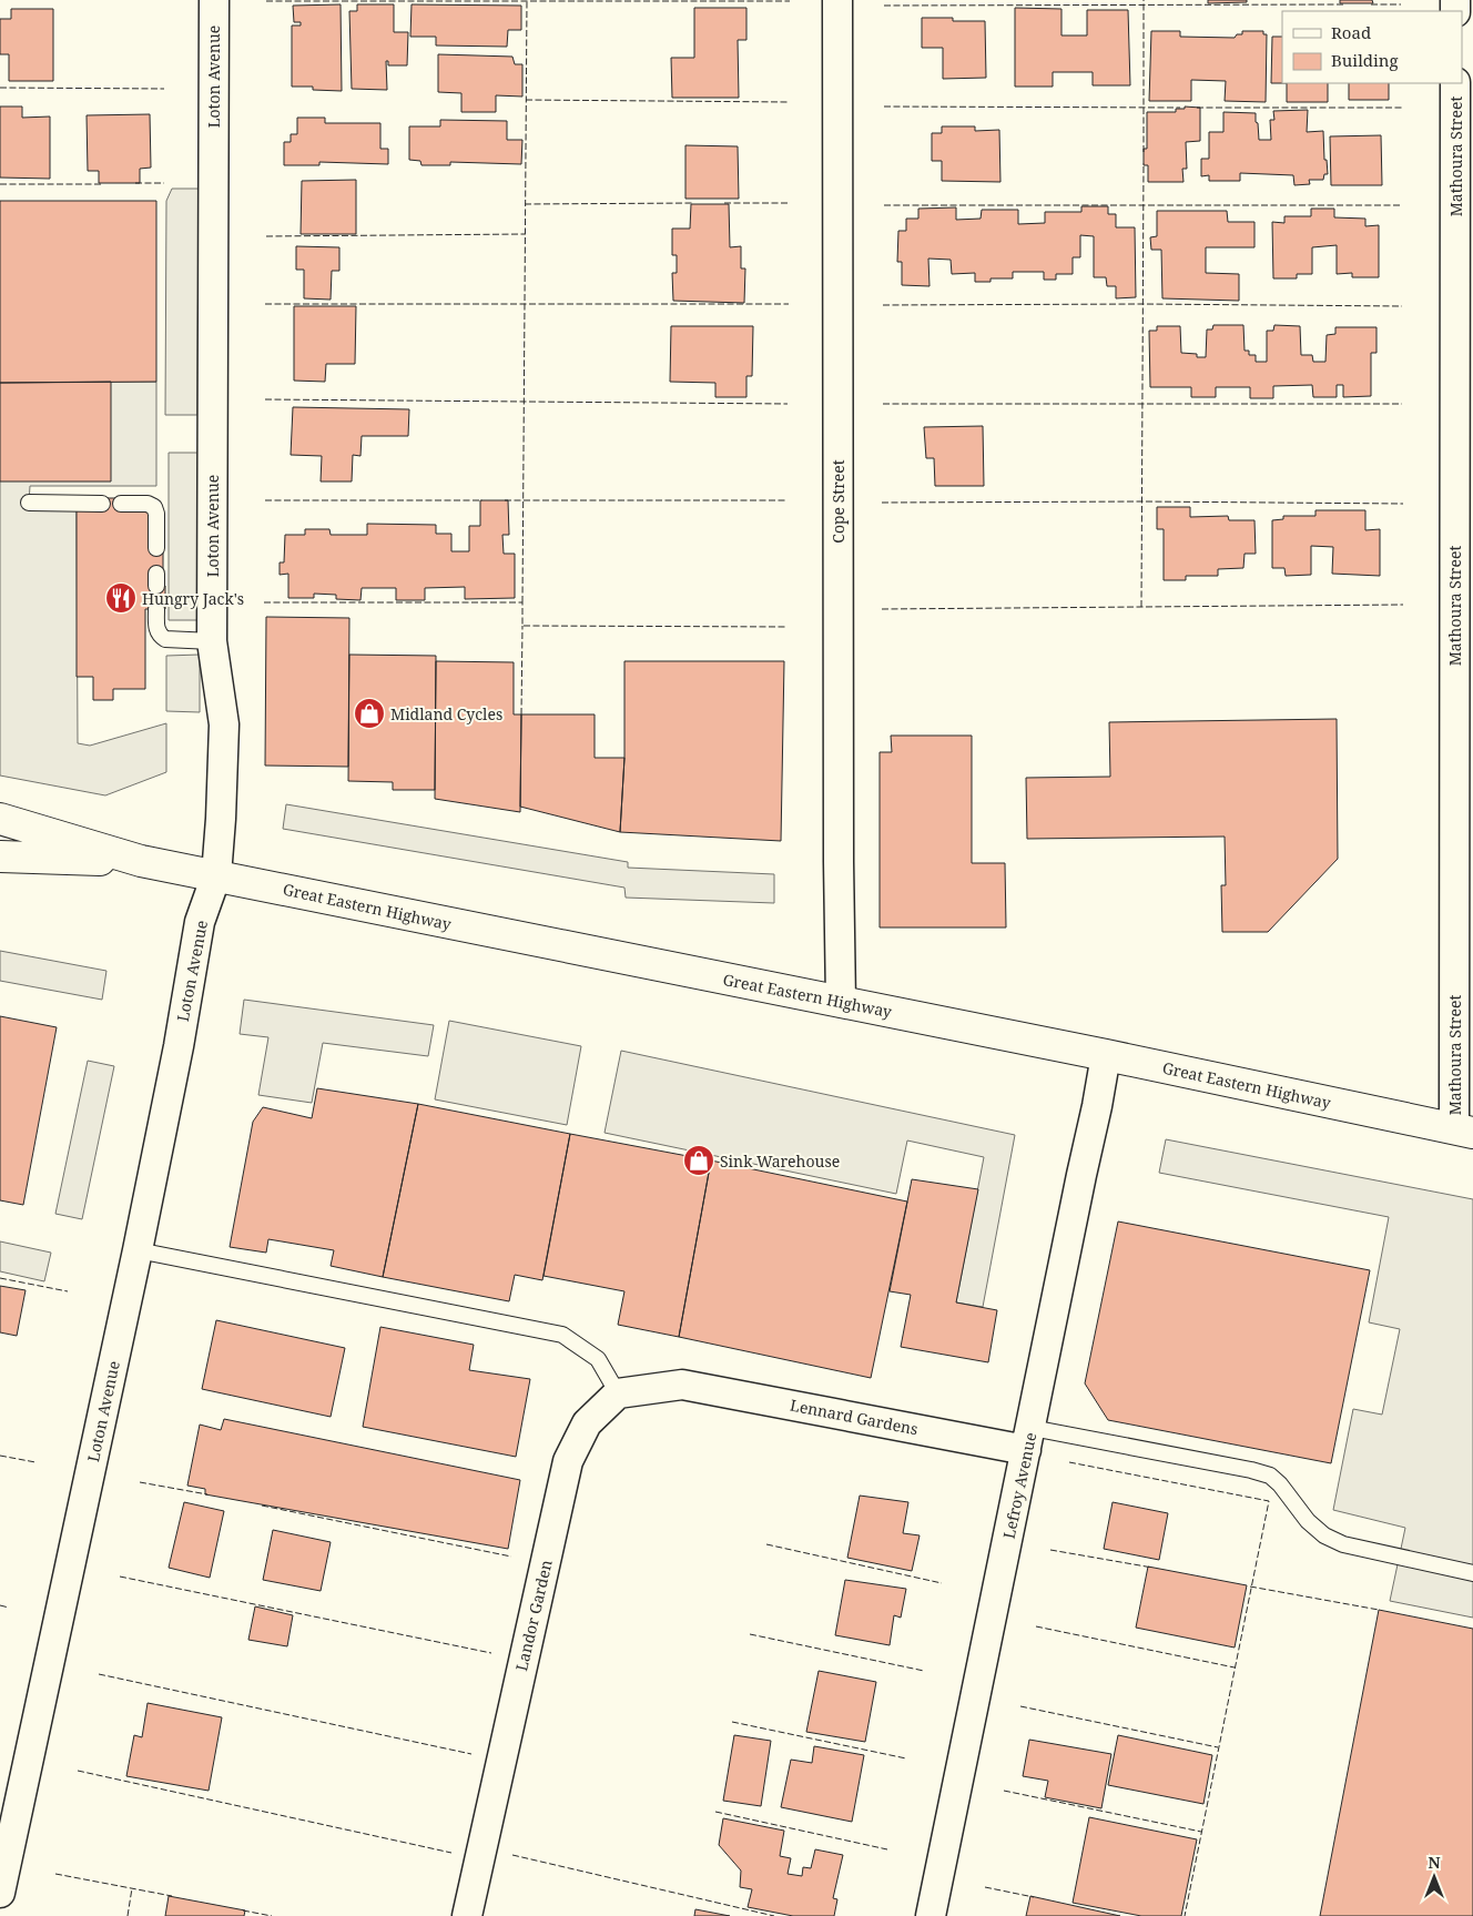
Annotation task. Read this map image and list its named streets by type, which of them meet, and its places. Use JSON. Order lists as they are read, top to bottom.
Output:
{
  "streets": {
    "highway": ["Great Eastern Highway"],
    "street": [
      "Loton Avenue",
      "Mathoura Street",
      "Cope Street",
      "Lennard Gardens",
      "Lefroy Avenue",
      "Landor Garden"
    ]
  },
  "crossings": [
    ["Loton Avenue", "Great Eastern Highway"],
    ["Mathoura Street", "Great Eastern Highway"],
    ["Cope Street", "Great Eastern Highway"],
    ["Great Eastern Highway", "Lefroy Avenue"],
    ["Lennard Gardens", "Lefroy Avenue"],
    ["Lennard Gardens", "Landor Garden"]
  ],
  "places": {
    "restaurant": ["Hungry Jack's"],
    "shop": ["Midland Cycles", "Sink Warehouse"]
  },
  "legend": ["Road", "Building"],
  "north": "top"
}
